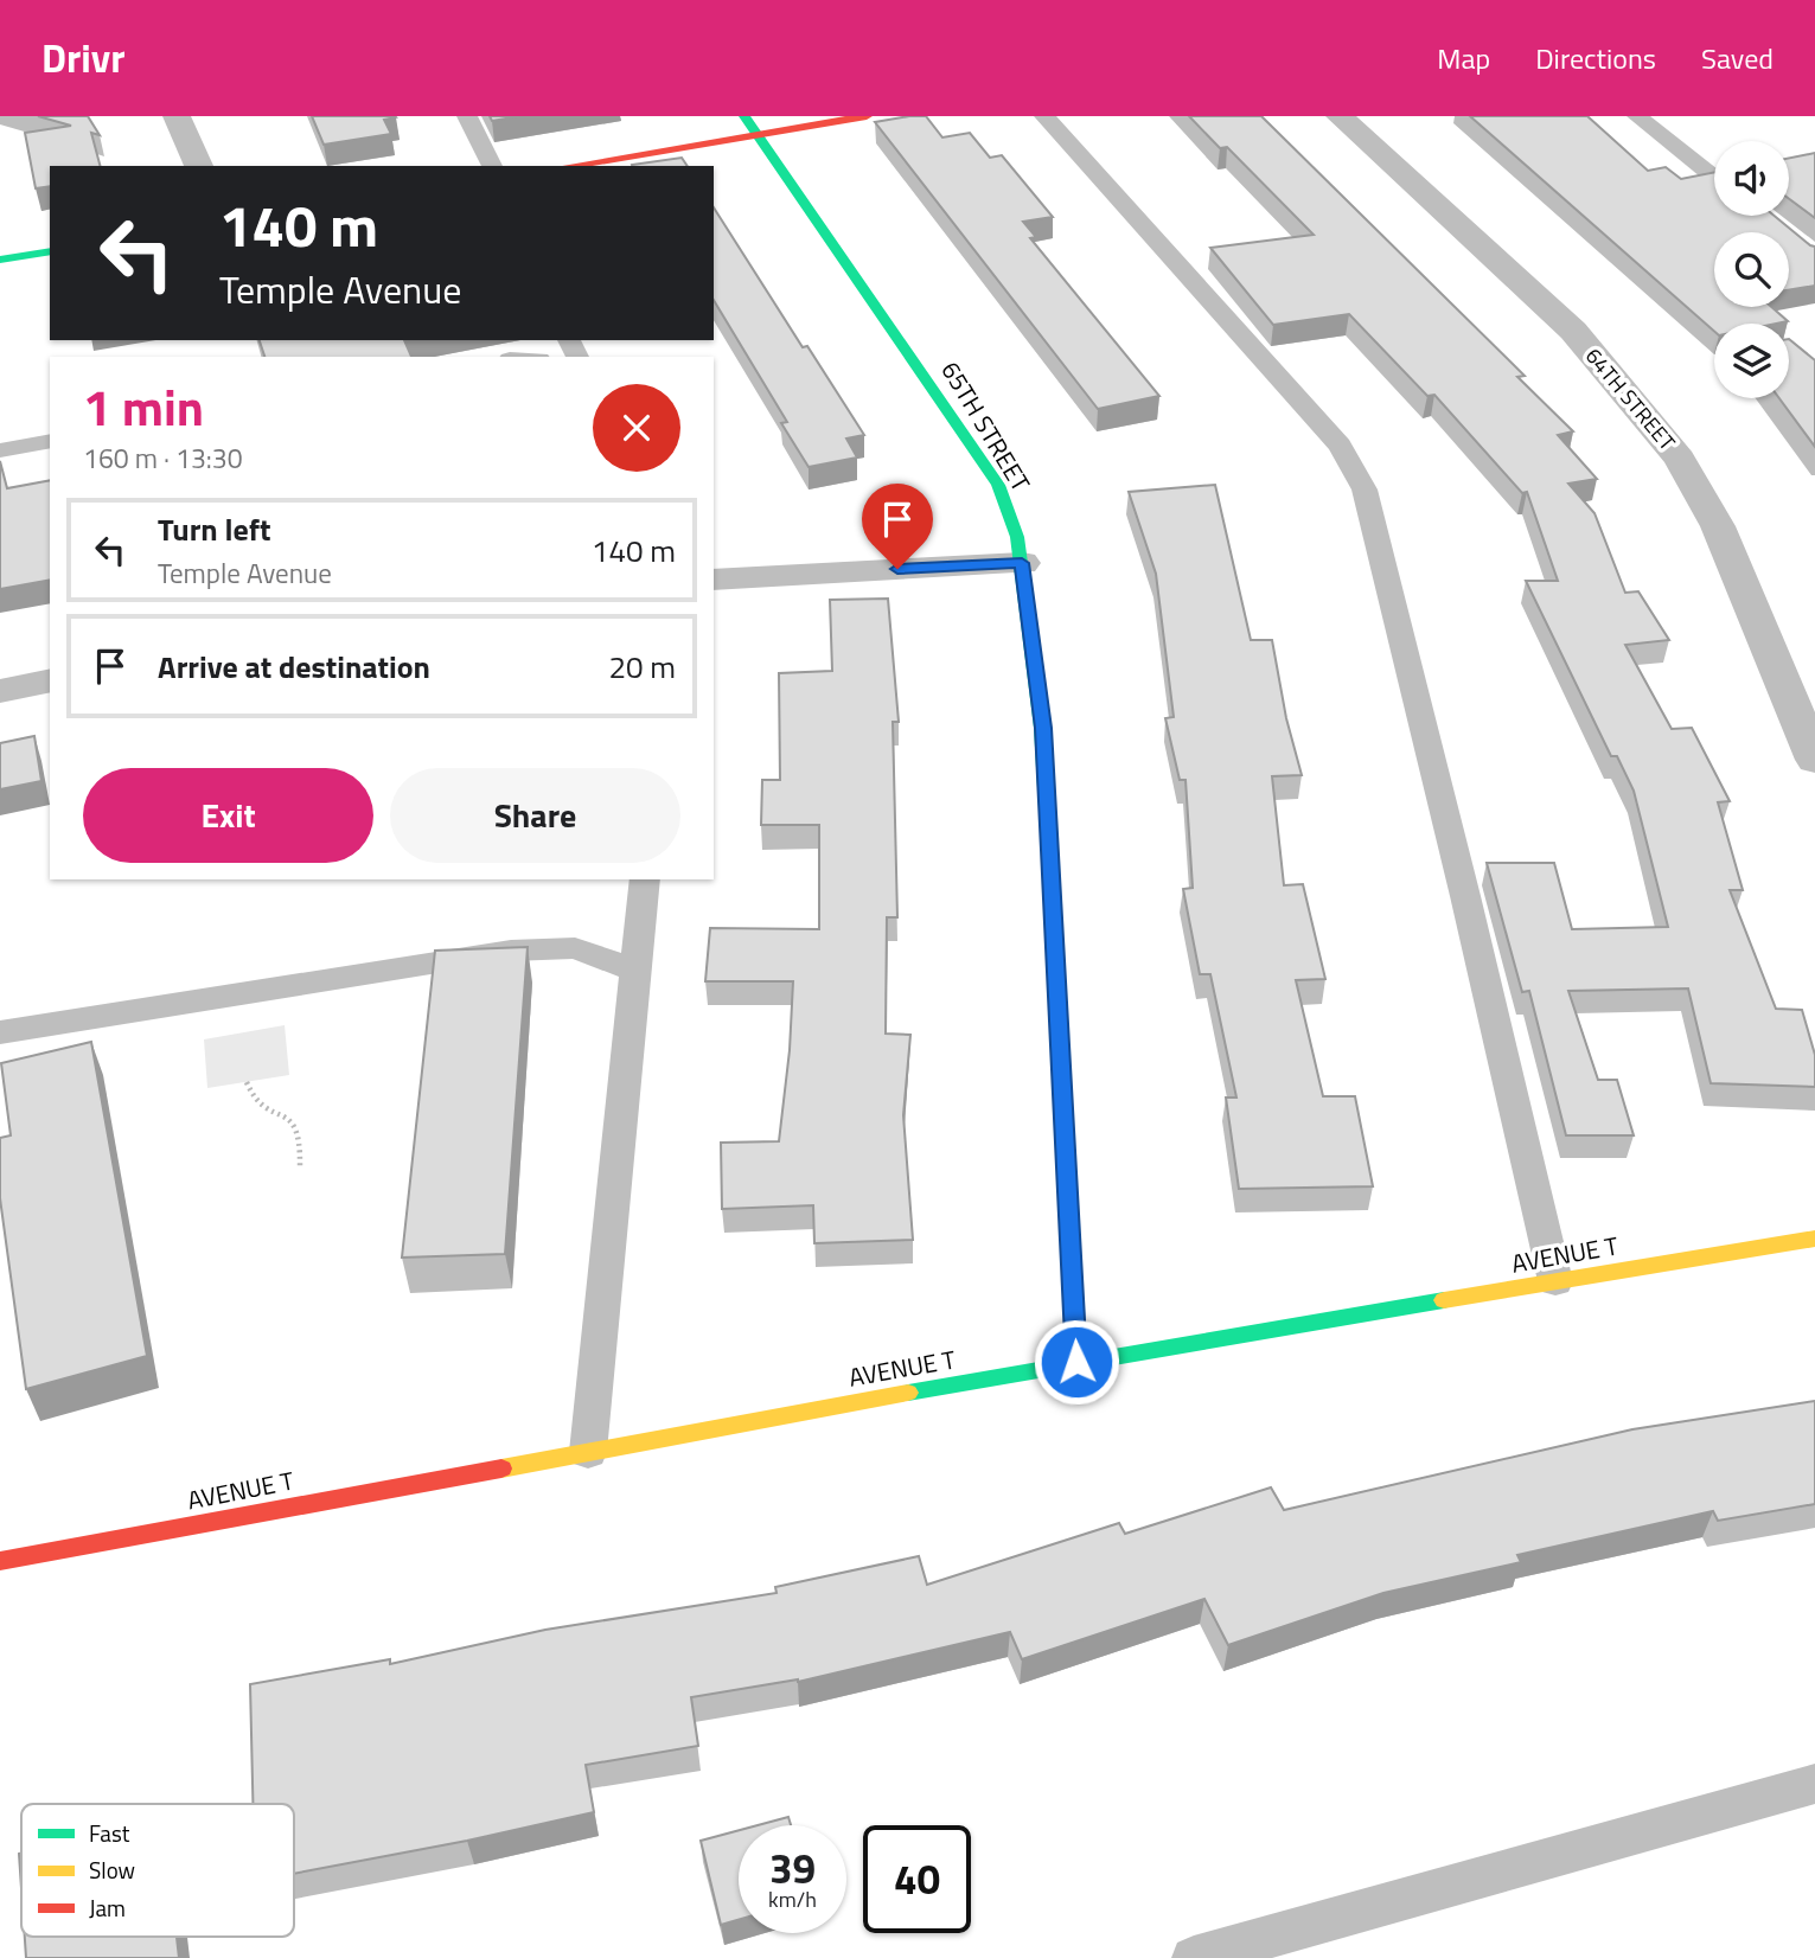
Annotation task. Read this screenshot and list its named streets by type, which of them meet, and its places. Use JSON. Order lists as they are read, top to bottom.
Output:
{
  "streets": {
    "street": ["64TH STREET", "65TH STREET", "AVENUE T"]
  },
  "crossings": [
    ["65TH STREET", "AVENUE T"]
  ],
  "legend": ["Fast", "Slow", "Jam"],
  "page": {
    "header": "Drivr",
    "nav": ["Map", "Directions", "Saved"],
    "turn": ["140 m", "Temple Avenue"],
    "heading": ["1 min", "160 m · 13:30"],
    "list": [
      {
        "name": "Turn left",
        "note": "Temple Avenue",
        "value": "140 m"
      },
      {
        "name": "Arrive at destination",
        "value": "20 m"
      }
    ],
    "buttons": ["Exit", "Share"],
    "speed": "39 km/h",
    "limit": "40"
  }
}
